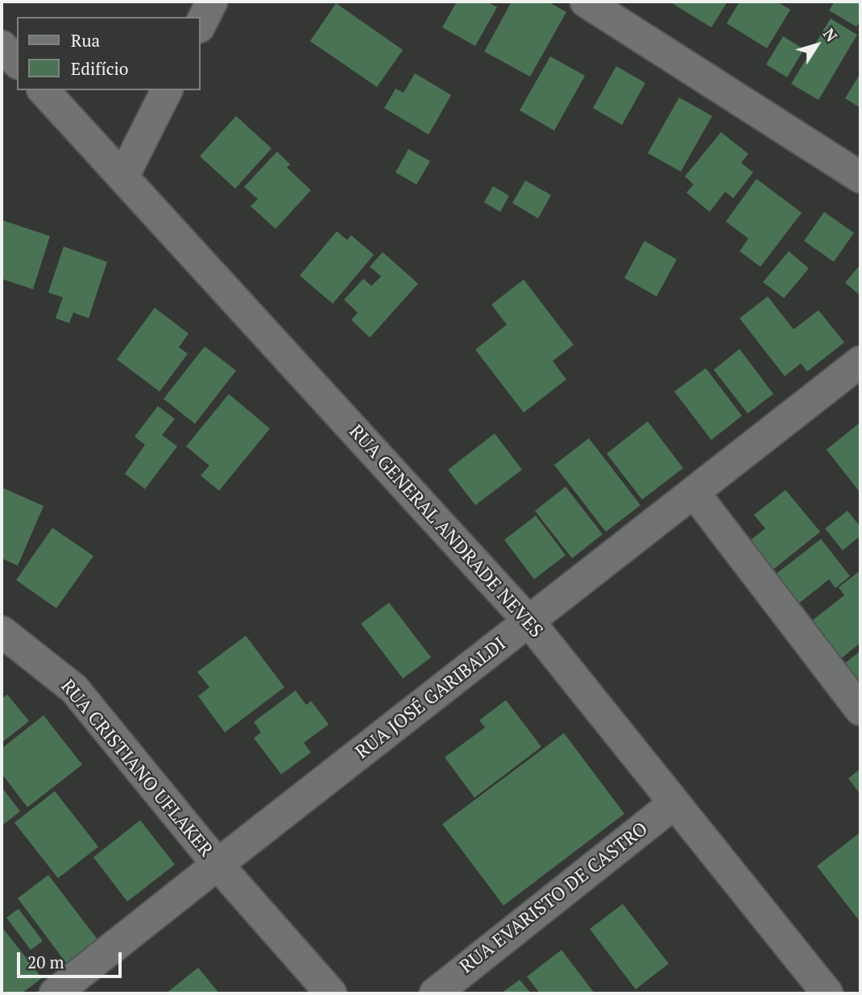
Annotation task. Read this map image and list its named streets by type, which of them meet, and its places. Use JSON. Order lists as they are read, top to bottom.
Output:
{
  "streets": {
    "street": [
      "RUA GENERAL ANDRADE NEVES",
      "RUA JOSÉ GARIBALDI",
      "RUA CRISTIANO UFLAKER",
      "RUA EVARISTO DE CASTRO"
    ]
  },
  "crossings": [
    ["RUA GENERAL ANDRADE NEVES", "RUA JOSÉ GARIBALDI"],
    ["RUA GENERAL ANDRADE NEVES", "RUA EVARISTO DE CASTRO"],
    ["RUA JOSÉ GARIBALDI", "RUA CRISTIANO UFLAKER"]
  ],
  "legend": ["Rua", "Edifício"],
  "scale_bar": "20 m",
  "north": "top right"
}
